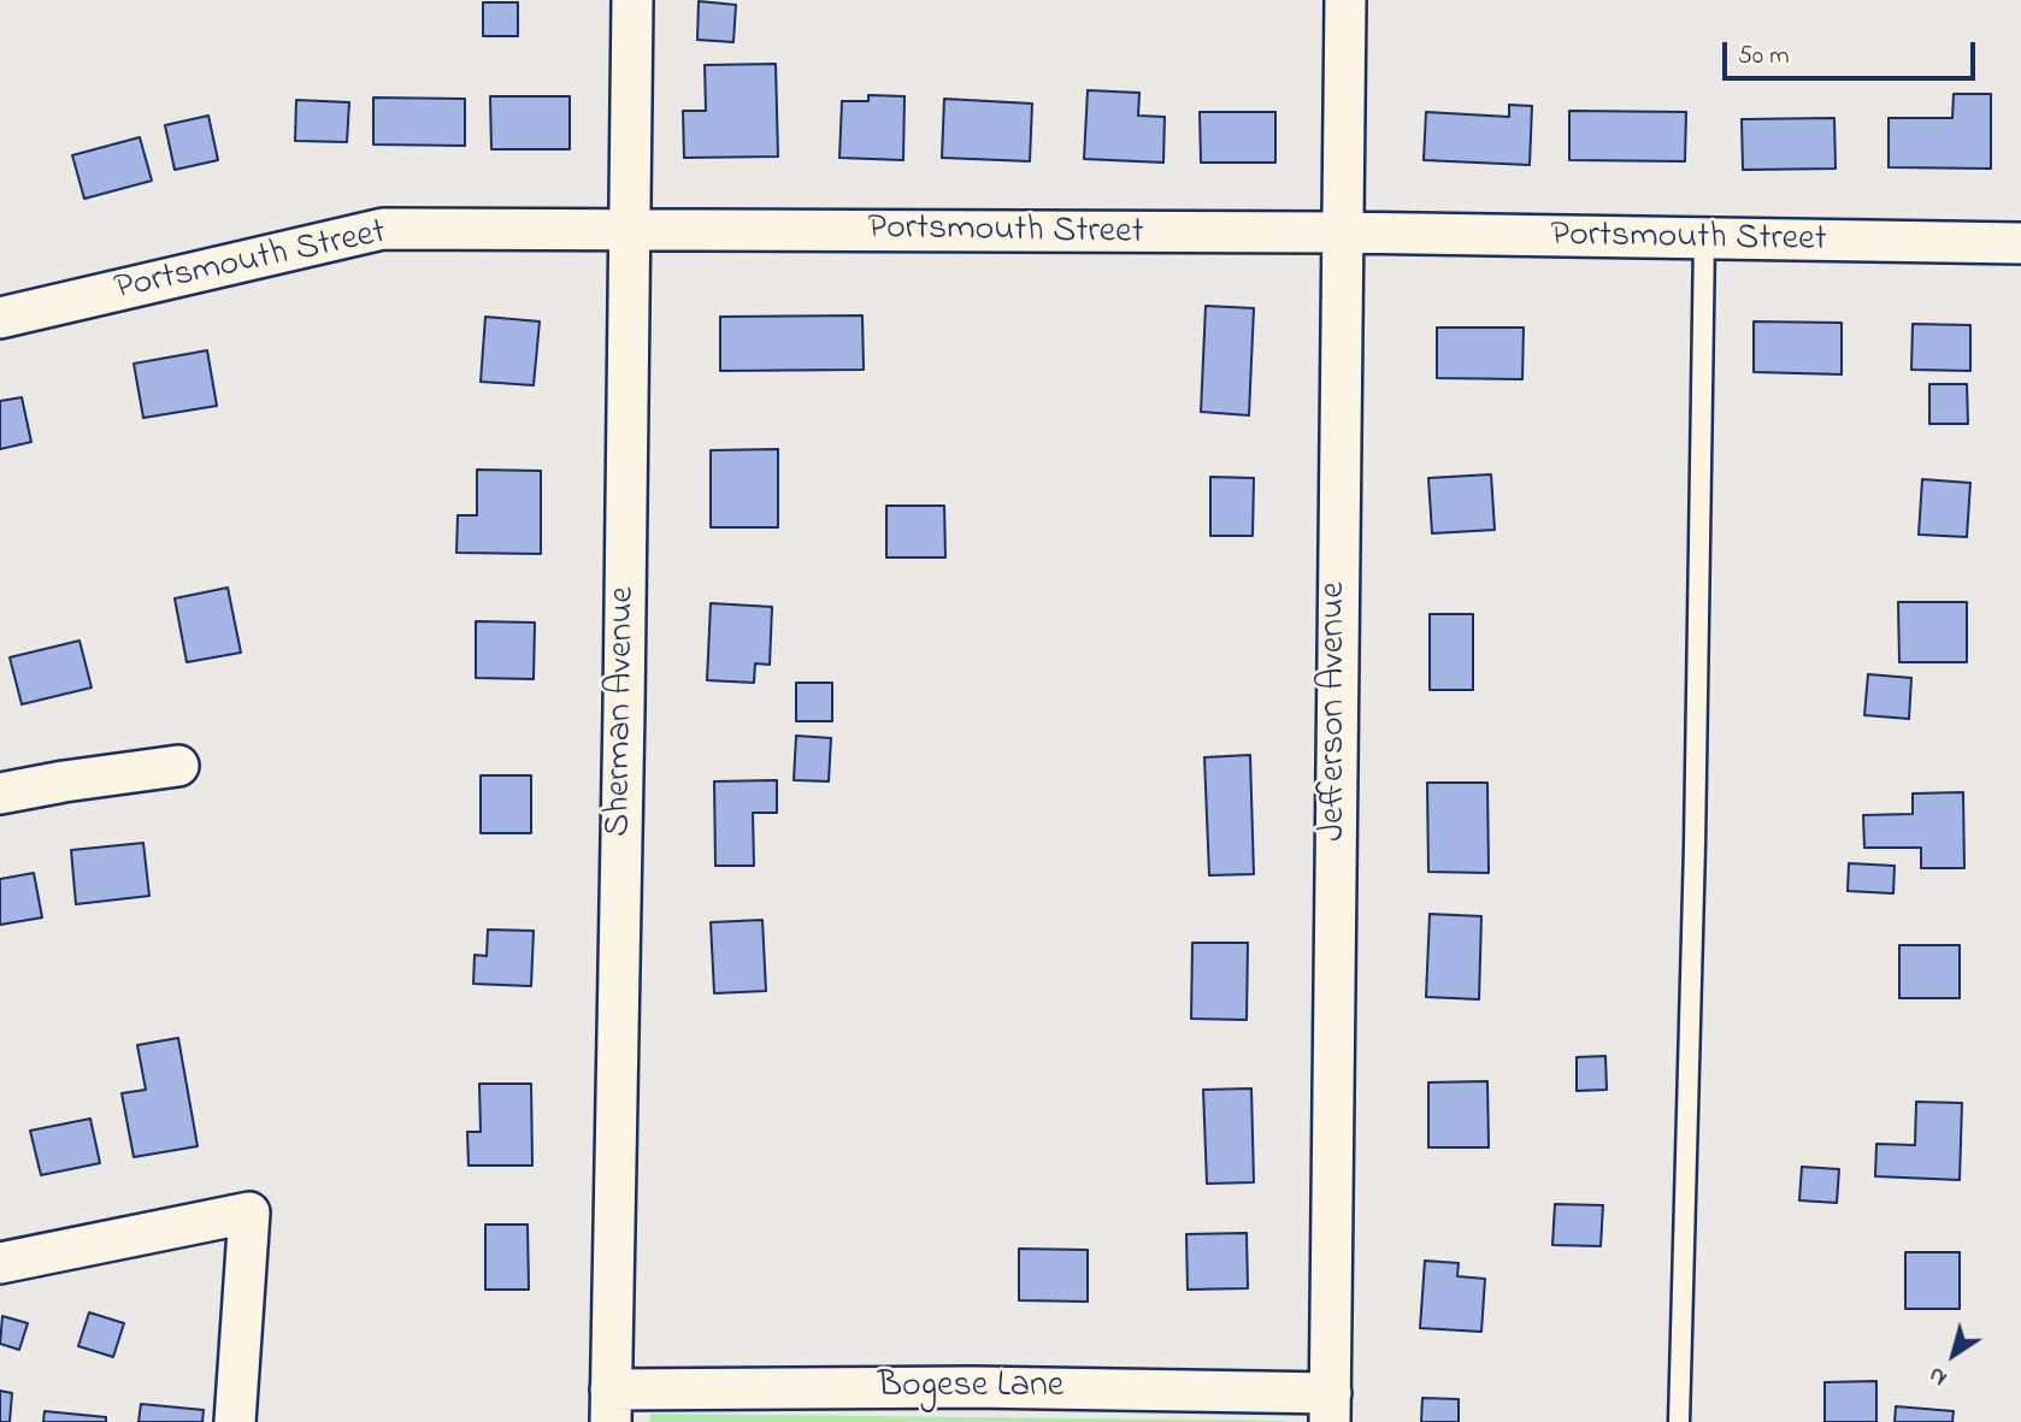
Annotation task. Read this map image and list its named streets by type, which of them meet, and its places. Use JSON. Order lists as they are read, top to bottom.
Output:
{
  "streets": {
    "street": [
      "Portsmouth Street",
      "Sherman Avenue",
      "Jefferson Avenue",
      "Bogese Lane"
    ]
  },
  "crossings": [
    ["Portsmouth Street", "Sherman Avenue"],
    ["Portsmouth Street", "Jefferson Avenue"],
    ["Sherman Avenue", "Bogese Lane"],
    ["Jefferson Avenue", "Bogese Lane"]
  ],
  "scale_bar": "50 m",
  "north": "bottom left"
}
